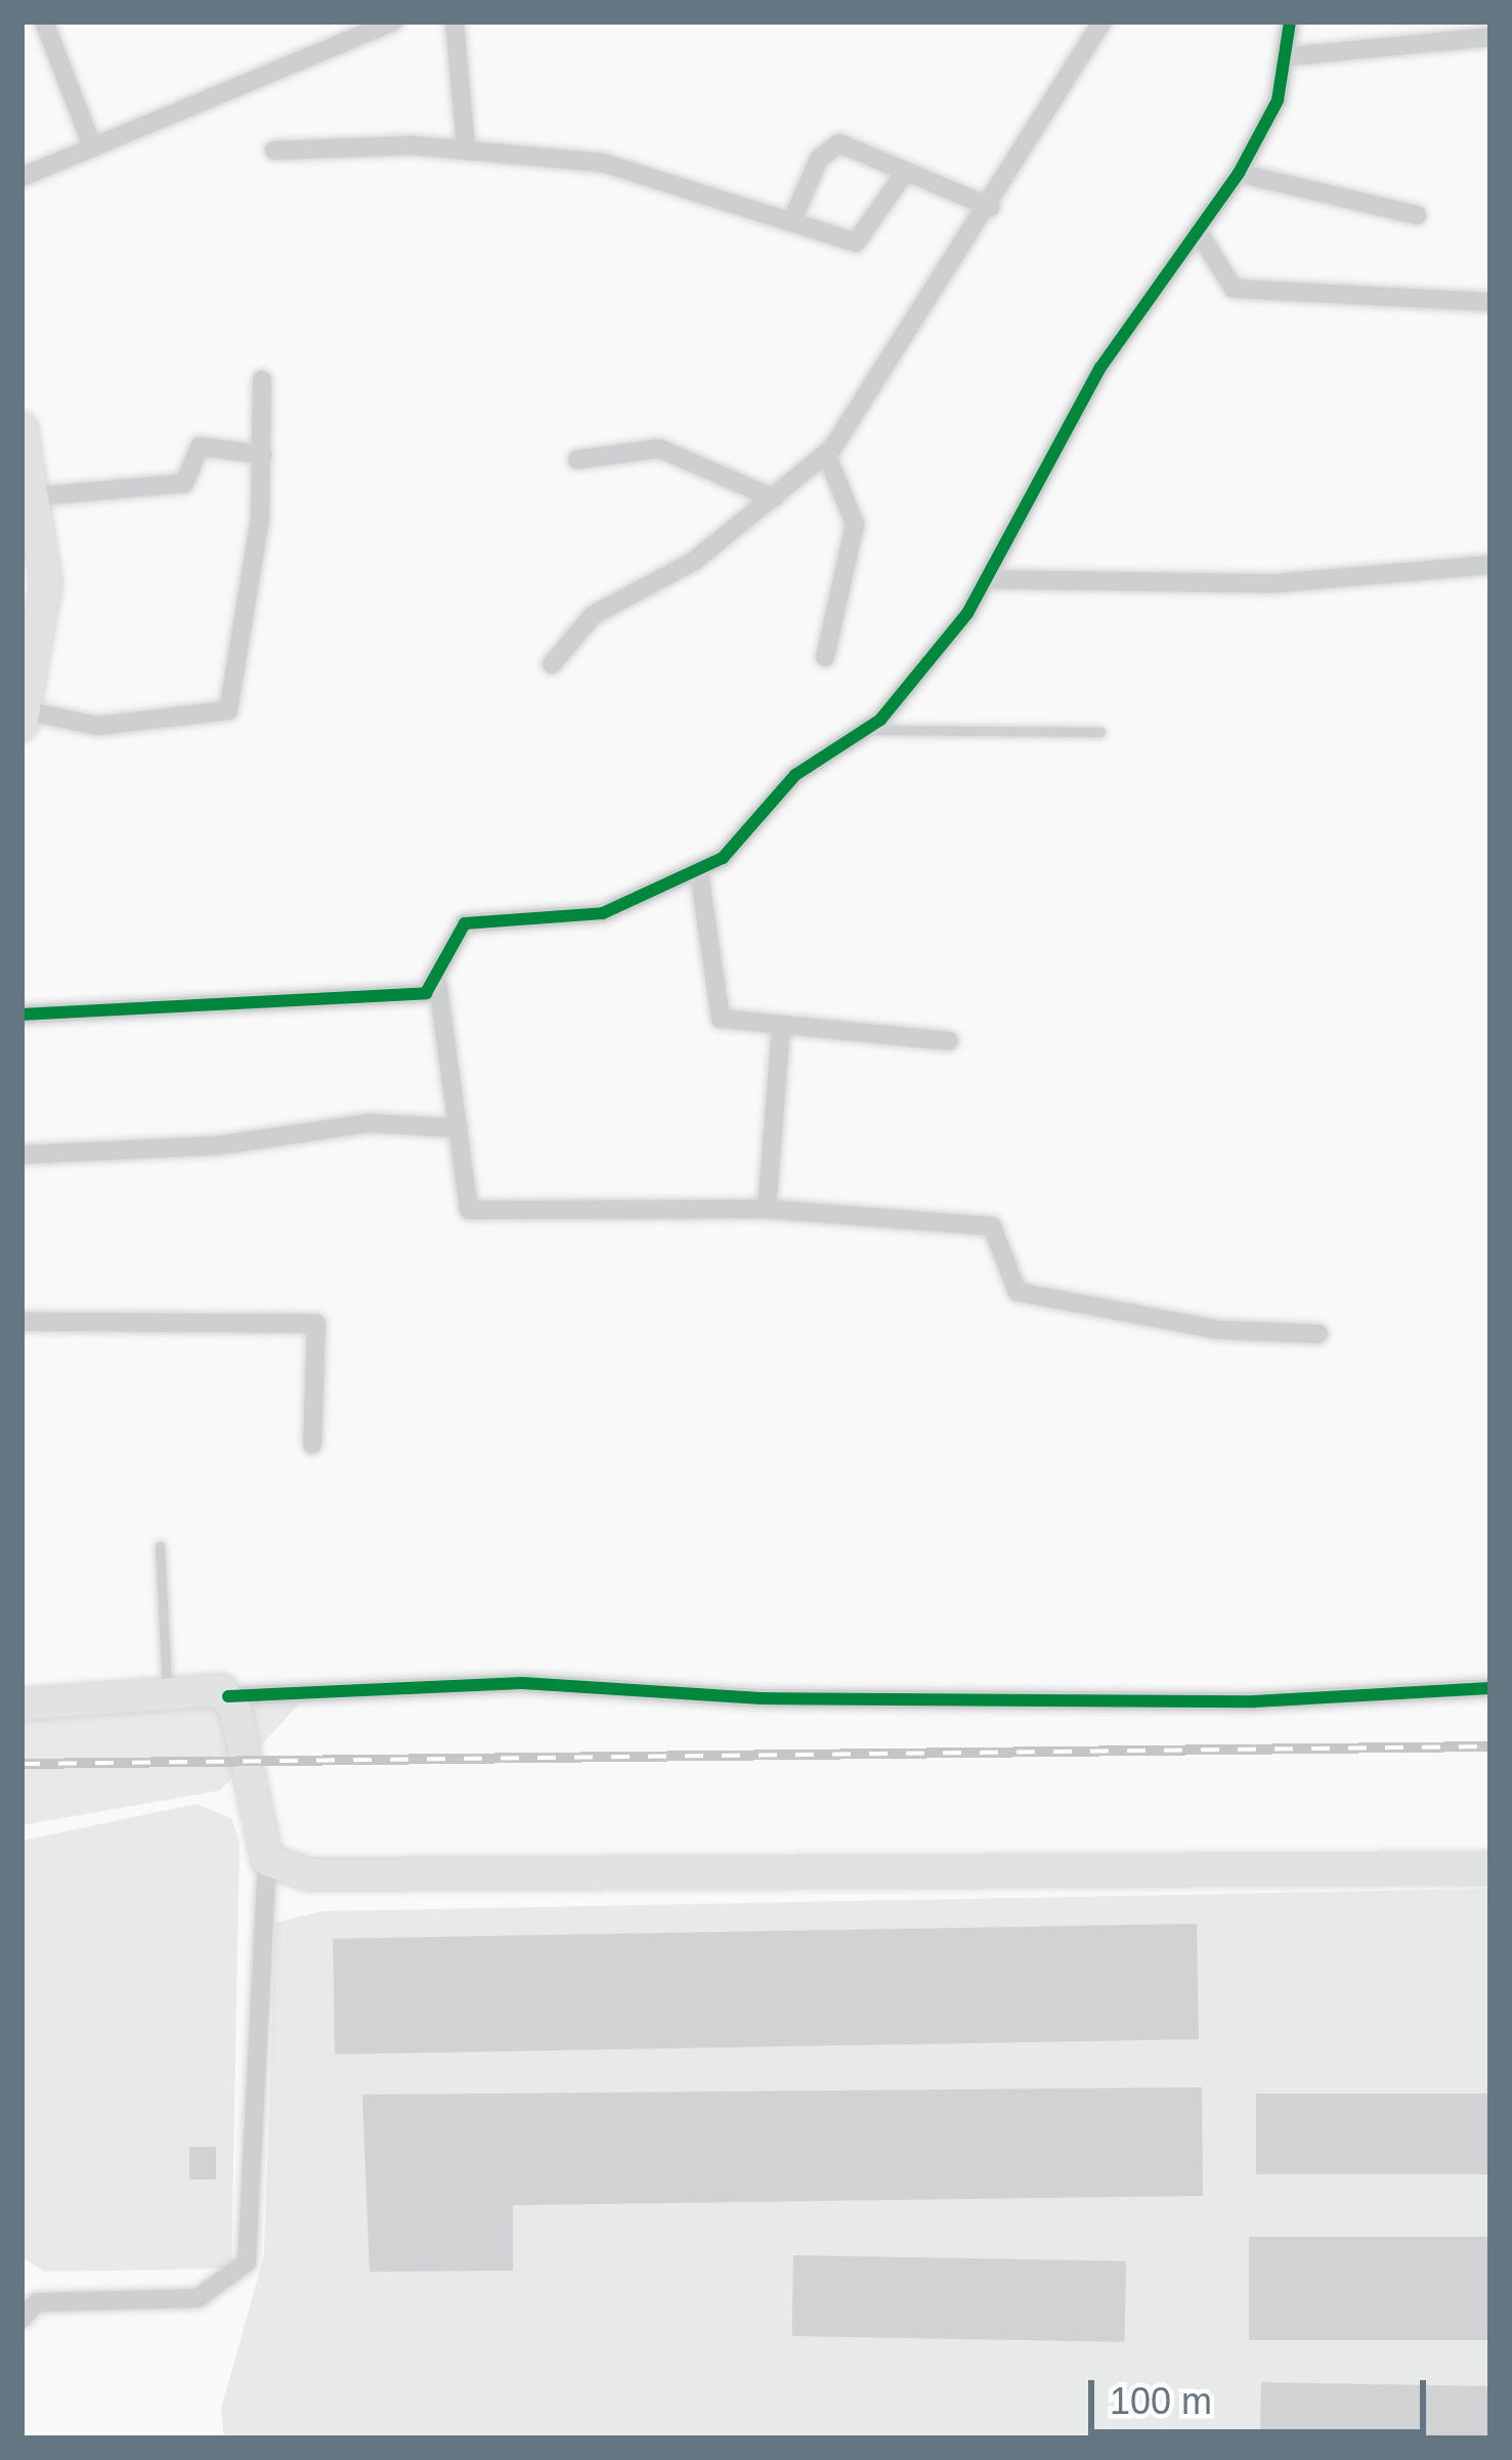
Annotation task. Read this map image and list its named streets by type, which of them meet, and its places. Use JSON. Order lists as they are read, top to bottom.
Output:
{
  "scale_bar": "100 m"
}
